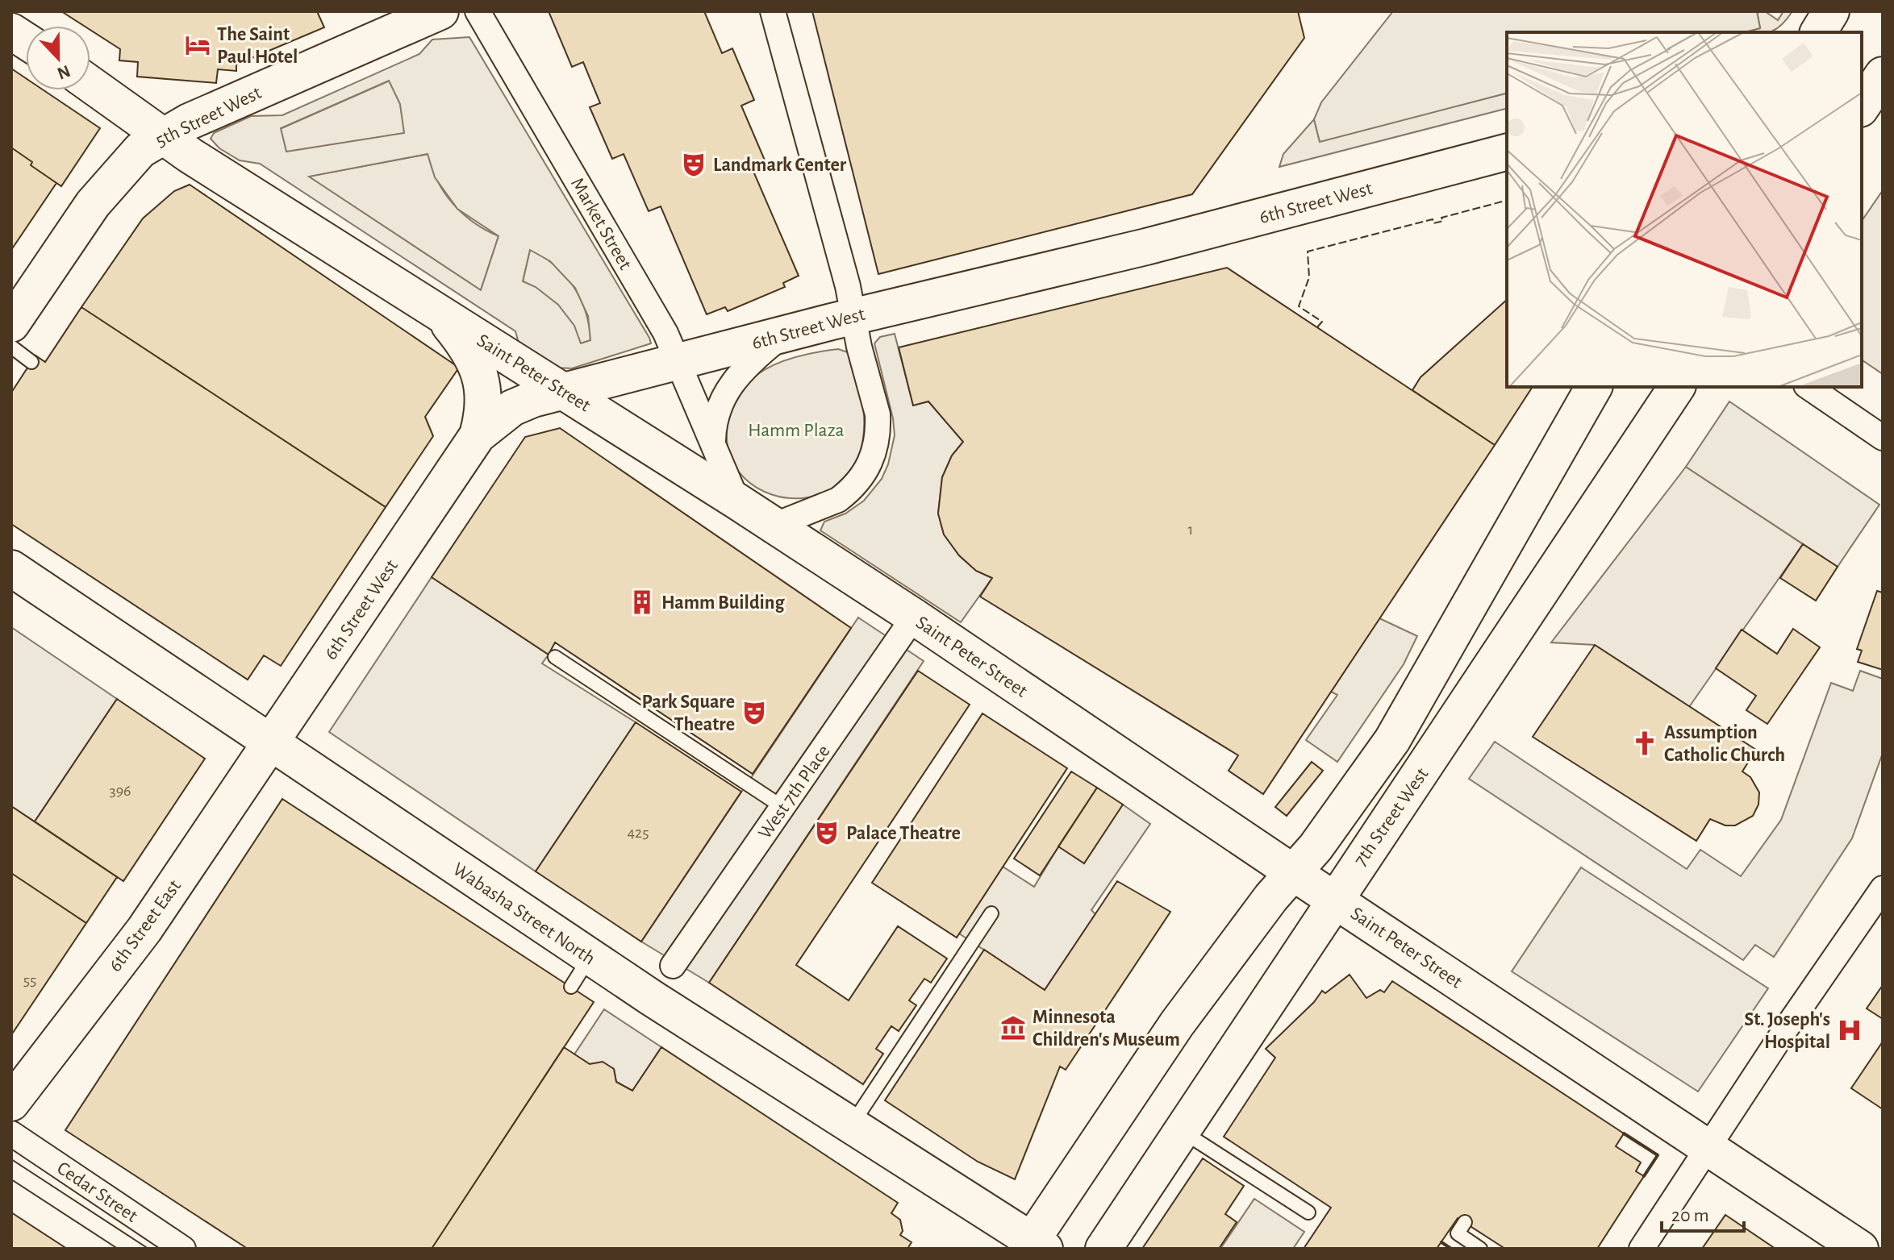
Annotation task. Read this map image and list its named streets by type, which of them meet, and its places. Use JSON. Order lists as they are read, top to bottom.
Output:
{
  "streets": {
    "main road": [
      "5th Street West",
      "6th Street West",
      "Saint Peter Street",
      "7th Street West",
      "Wabasha Street North",
      "6th Street East"
    ],
    "street": ["Market Street", "West 7th Place", "Cedar Street"]
  },
  "crossings": [
    ["5th Street West", "Saint Peter Street"],
    ["6th Street West", "Market Street"],
    ["6th Street West", "Saint Peter Street"],
    ["6th Street West", "Wabasha Street North"],
    ["6th Street West", "6th Street East"],
    ["Market Street", "Saint Peter Street"],
    ["Saint Peter Street", "West 7th Place"],
    ["Saint Peter Street", "7th Street West"],
    ["Wabasha Street North", "6th Street East"]
  ],
  "parks": ["Hamm Plaza"],
  "places": {
    "hotel": ["The Saint Paul Hotel"],
    "theatre": ["Landmark Center", "Park Square Theatre", "Palace Theatre"],
    "building": ["Hamm Building"],
    "church": ["Assumption Catholic Church"],
    "museum": ["Minnesota Children's Museum"],
    "hospital": ["St. Joseph's Hospital"]
  },
  "house_numbers": [
    "1",
    "396",
    "425",
    "55"
  ],
  "scale_bar": "20 m",
  "north": "bottom"
}
